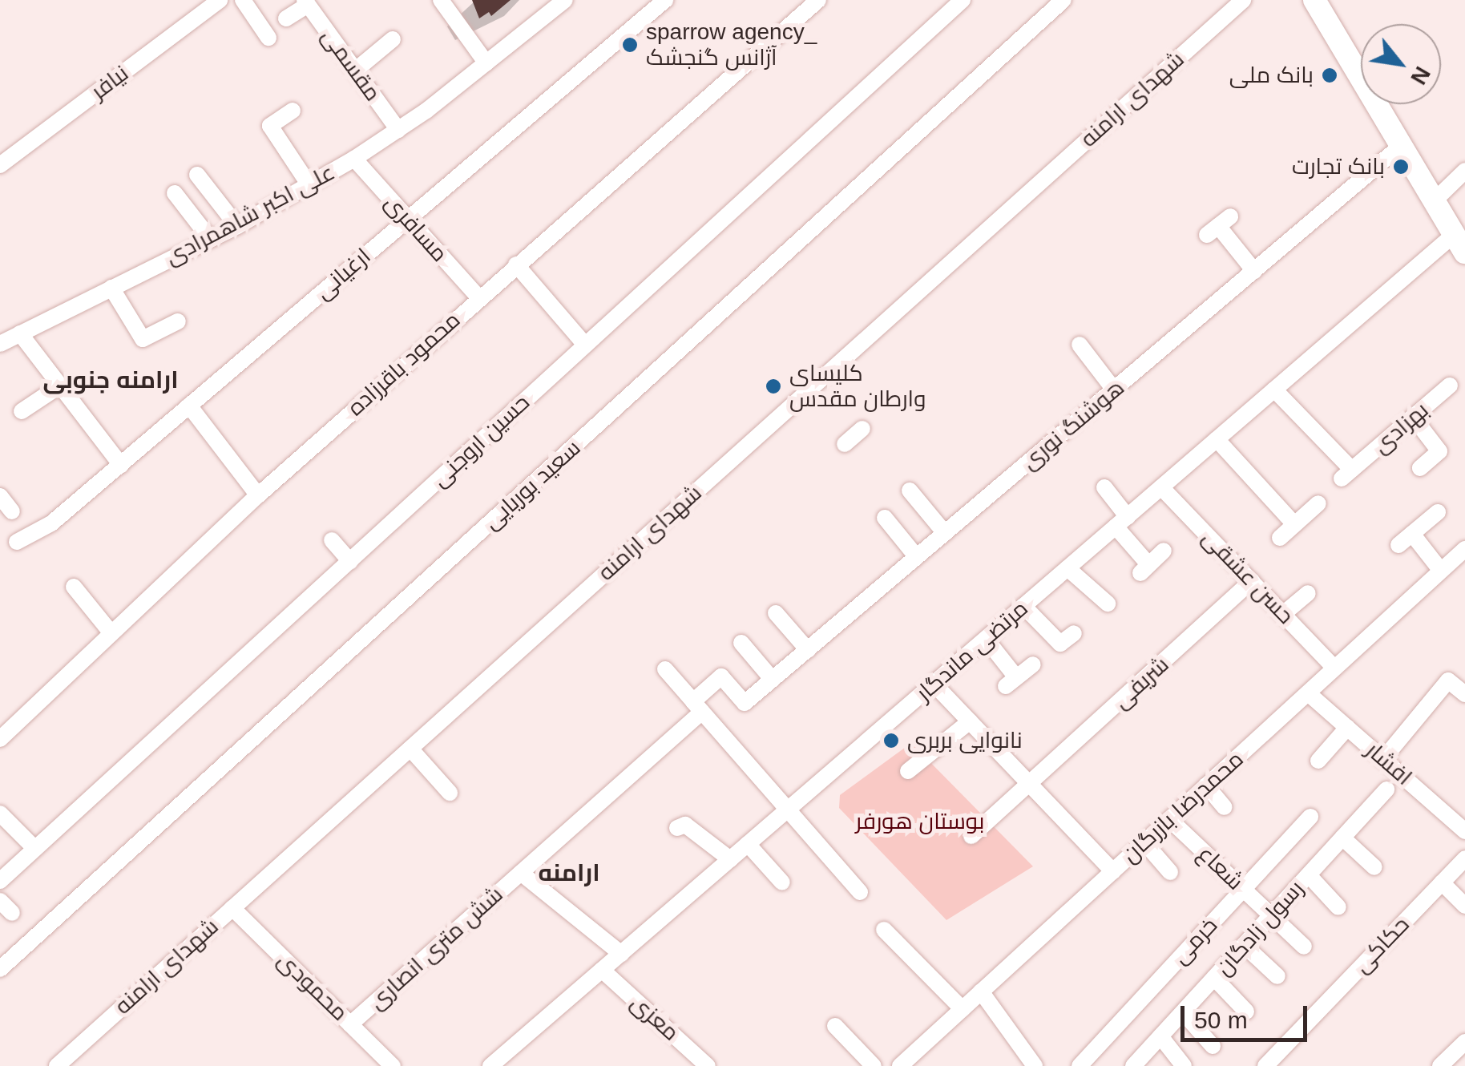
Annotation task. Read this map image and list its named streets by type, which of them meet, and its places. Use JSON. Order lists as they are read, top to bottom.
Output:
{
  "streets": {
    "street": [
      "مقسمی",
      "نیافر",
      "شهدای ارامنه",
      "علی اکبر شاهمرادی",
      "مسافری",
      "ارغیانی",
      "محمود باقرزاده",
      "هوشنگ نوری",
      "بهزادی",
      "حسین اروجنی",
      "سعید بوریایی",
      "حسن عشقی",
      "مرتضی ماندگار",
      "شریفی",
      "افشار",
      "محمدرضا بازرگان",
      "شعاع",
      "رسول زادگان",
      "خرمی",
      "حکاکی",
      "شش متری انصاری",
      "محمودی",
      "معزی"
    ]
  },
  "crossings": [
    ["مقسمی", "علی اکبر شاهمرادی"],
    ["شهدای ارامنه", "محمودی"],
    ["علی اکبر شاهمرادی", "مسافری"],
    ["مسافری", "ارغیانی"],
    ["مسافری", "محمود باقرزاده"],
    ["هوشنگ نوری", "شش متری انصاری"],
    ["بهزادی", "مرتضی ماندگار"],
    ["حسن عشقی", "مرتضی ماندگار"],
    ["حسن عشقی", "شریفی"],
    ["حسن عشقی", "محمدرضا بازرگان"],
    ["مرتضی ماندگار", "معزی"],
    ["محمدرضا بازرگان", "شعاع"],
    ["شعاع", "رسول زادگان"],
    ["شعاع", "خرمی"],
    ["شش متری انصاری", "محمودی"]
  ],
  "districts": ["ارامنه جنوبی", "ارامنه"],
  "parks": ["بوستان هورفر"],
  "places": [
    "sparrow agency_ آژانس گنجشک",
    "بانک ملی",
    "بانک تجارت",
    "کلیسای وارطان مقدس",
    "نانوایی بربری"
  ],
  "scale_bar": "50 m",
  "north": "bottom right"
}
